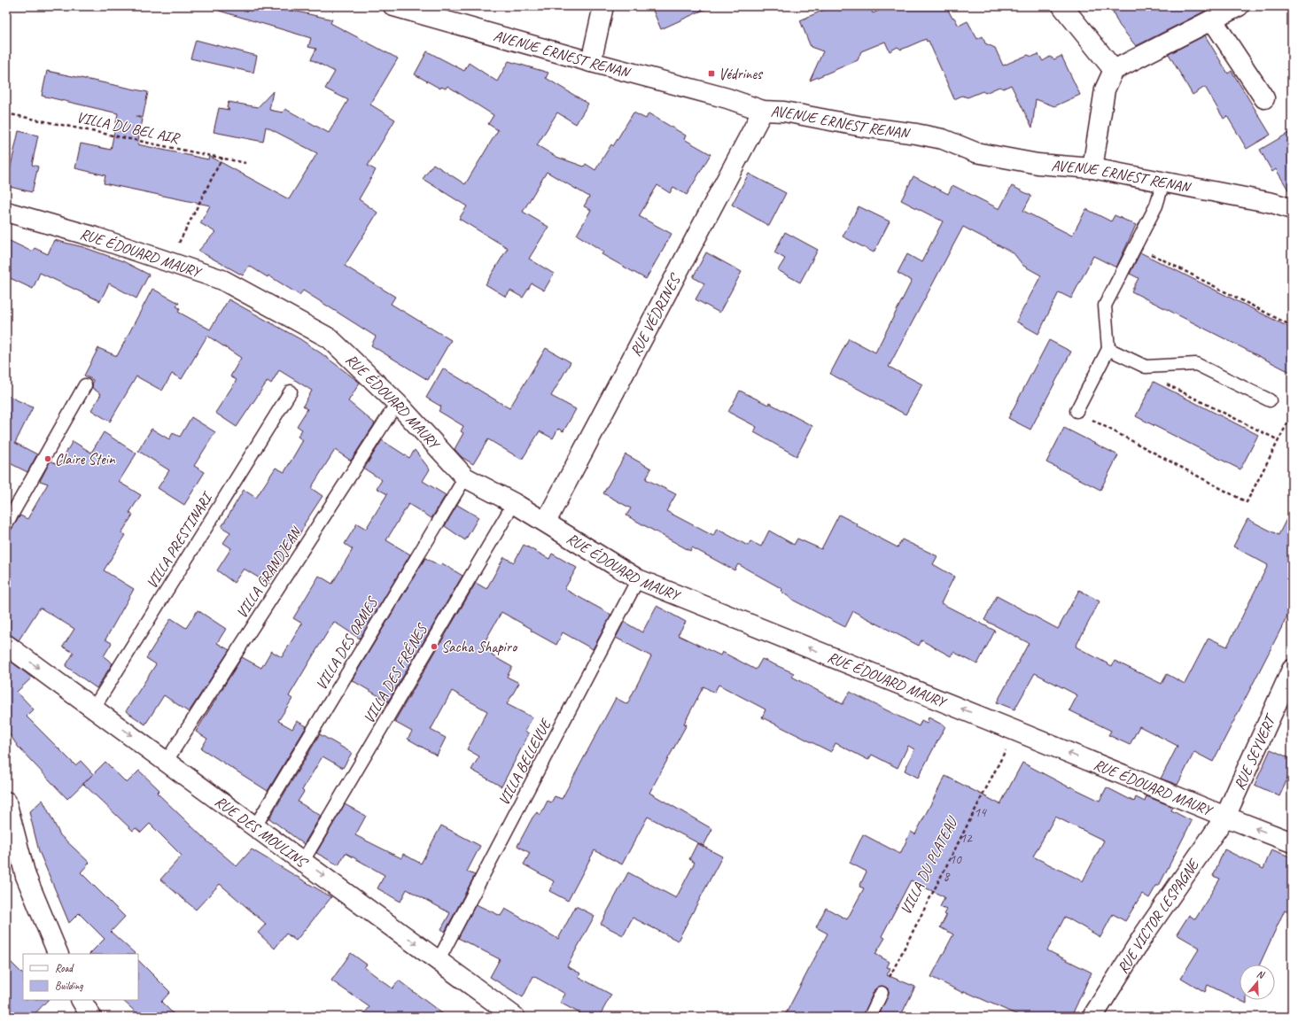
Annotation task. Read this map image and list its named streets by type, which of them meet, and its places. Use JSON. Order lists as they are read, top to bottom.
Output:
{
  "streets": {
    "street": [
      "AVENUE ERNEST RENAN",
      "RUE ÉDOUARD MAURY",
      "RUE VÉDRINES",
      "RUE SEYVERT",
      "RUE DES MOULINS",
      "RUE VICTOR LESPAGNE"
    ],
    "lane": [
      "VILLA PRESTINARI",
      "VILLA GRANDJEAN",
      "VILLA DES ORMES",
      "VILLA DES FRÊNES",
      "VILLA BELLEVUE"
    ],
    "path": ["VILLA DU BEL AIR", "VILLA DU PLATEAU"]
  },
  "crossings": [
    ["AVENUE ERNEST RENAN", "RUE VÉDRINES"],
    ["RUE ÉDOUARD MAURY", "RUE VÉDRINES"],
    ["RUE ÉDOUARD MAURY", "VILLA GRANDJEAN"],
    ["RUE ÉDOUARD MAURY", "VILLA DES ORMES"],
    ["RUE ÉDOUARD MAURY", "VILLA DES FRÊNES"],
    ["RUE ÉDOUARD MAURY", "RUE SEYVERT"],
    ["RUE ÉDOUARD MAURY", "VILLA BELLEVUE"],
    ["RUE ÉDOUARD MAURY", "VILLA DU PLATEAU"],
    ["RUE ÉDOUARD MAURY", "RUE VICTOR LESPAGNE"],
    ["VILLA PRESTINARI", "RUE DES MOULINS"],
    ["VILLA GRANDJEAN", "RUE DES MOULINS"],
    ["VILLA DES ORMES", "RUE DES MOULINS"],
    ["VILLA DES FRÊNES", "RUE DES MOULINS"],
    ["RUE SEYVERT", "RUE VICTOR LESPAGNE"],
    ["VILLA BELLEVUE", "RUE DES MOULINS"]
  ],
  "one_way": ["RUE ÉDOUARD MAURY", "RUE DES MOULINS"],
  "places": {
    "transit": ["Védrines"],
    "other": ["Claire Stein", "Sacha Shapiro"]
  },
  "house_numbers": [
    "14",
    "12",
    "10",
    "8"
  ],
  "legend": ["Road", "Building"],
  "north": "top"
}
